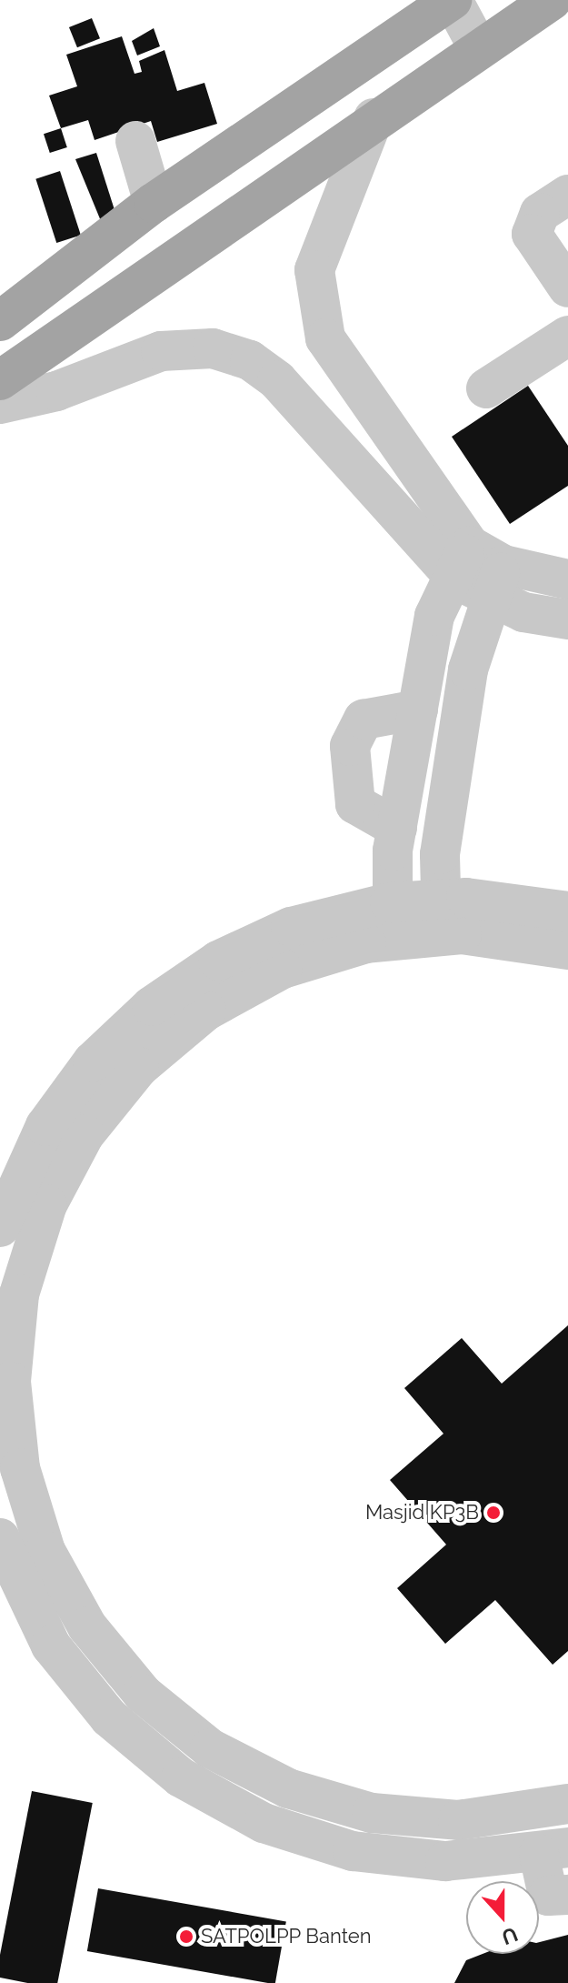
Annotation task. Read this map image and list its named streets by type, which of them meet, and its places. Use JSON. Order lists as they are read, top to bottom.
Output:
{
  "places": ["Masjid KP3B", "SATPOLPP Banten"],
  "north": "bottom"
}
